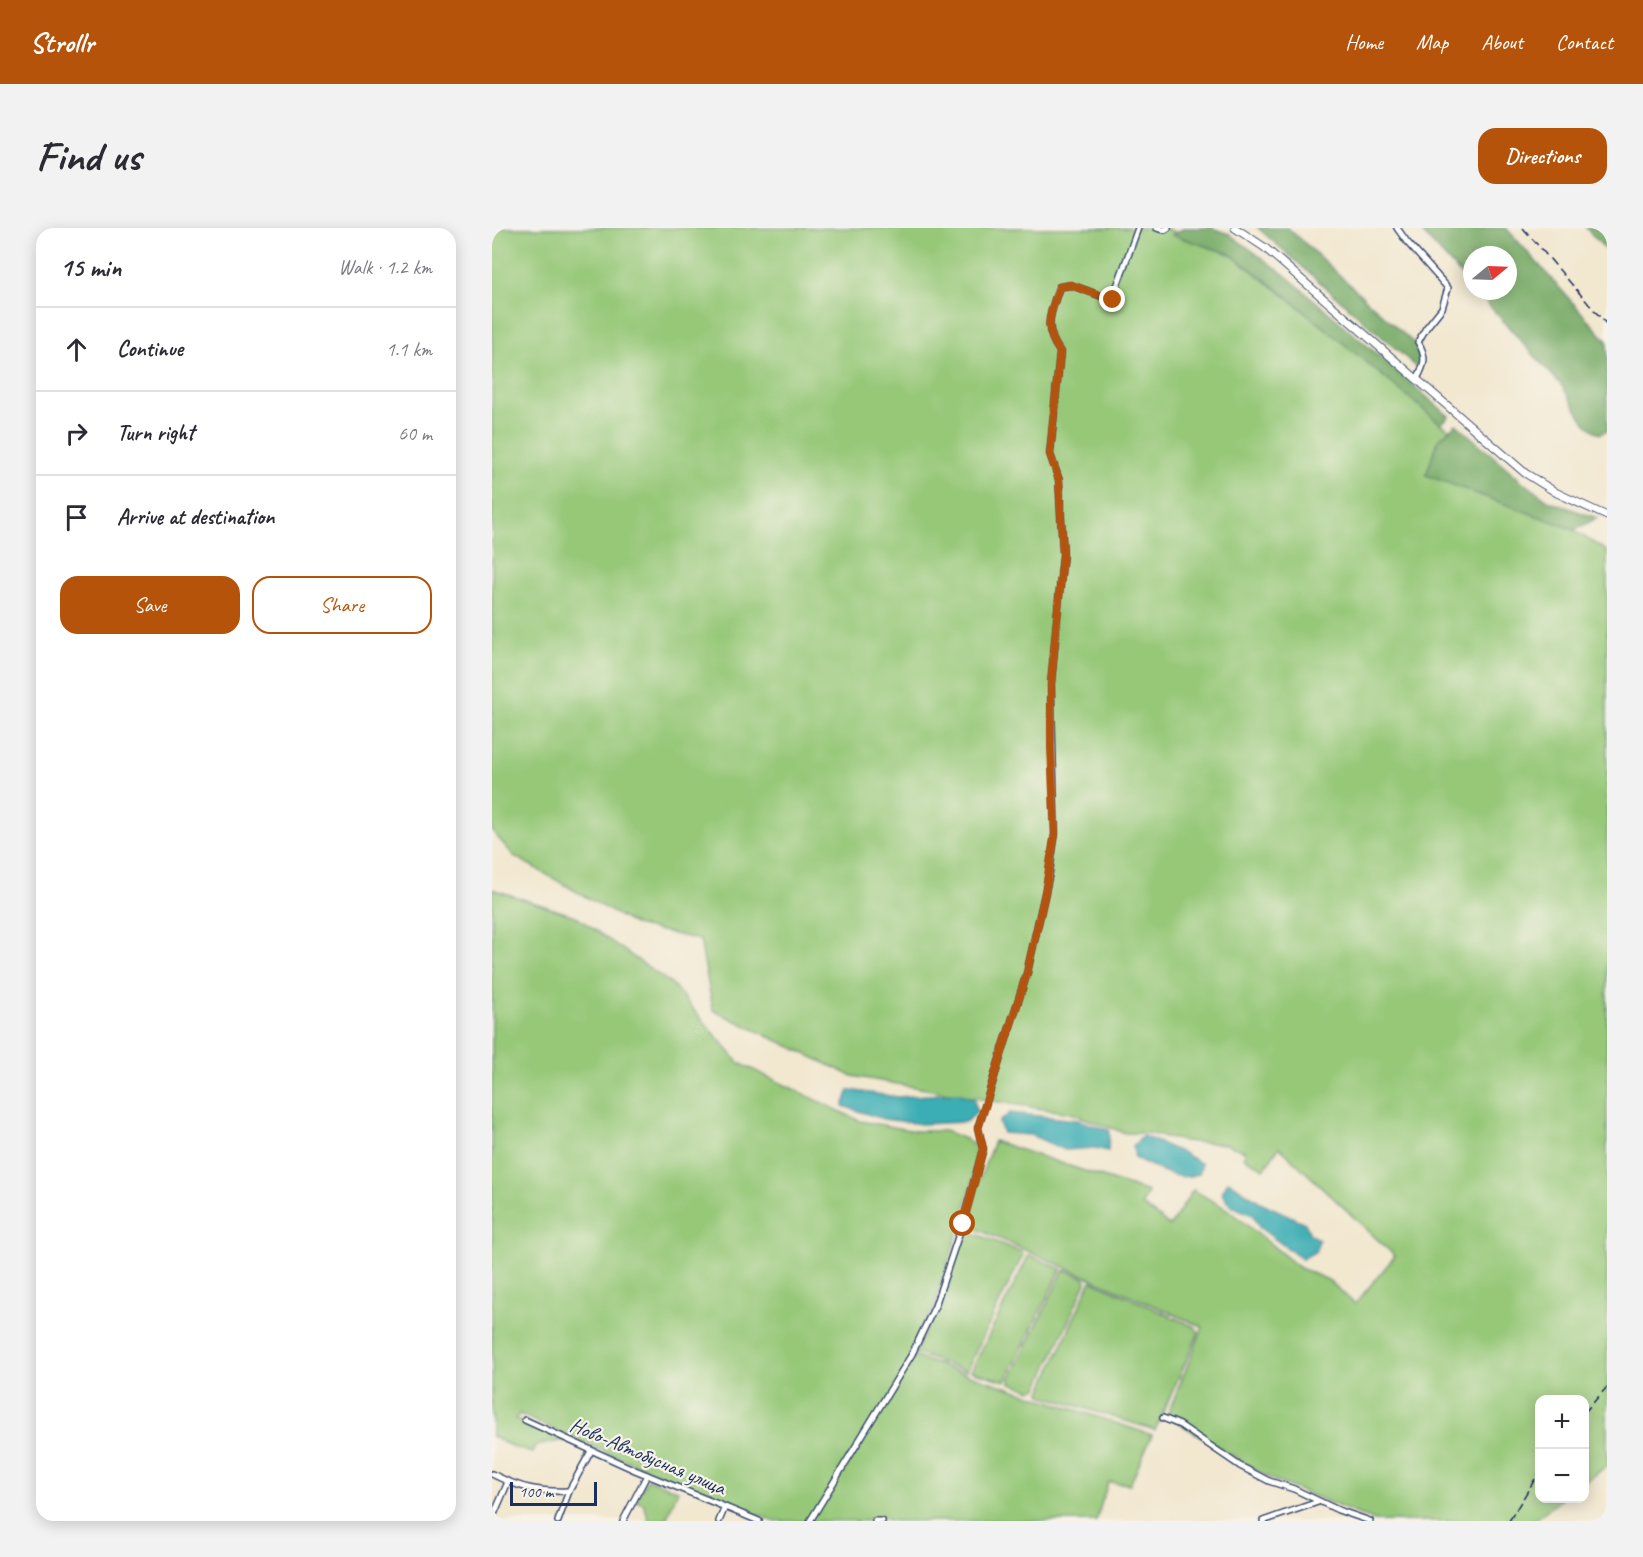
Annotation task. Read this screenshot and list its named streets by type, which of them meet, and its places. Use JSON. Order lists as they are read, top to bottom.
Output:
{
  "streets": {
    "street": ["Ново-Автобусная улица"]
  },
  "scale_bar": "100 m",
  "north": "right",
  "page": {
    "header": "Strollr",
    "nav": [
      "Home",
      "Map",
      "About",
      "Contact"
    ],
    "buttons": [
      "Directions",
      ["Save", "Share"]
    ],
    "title": "Find us",
    "heading": ["15 min", "Walk · 1.2 km"],
    "list": [
      ["Continue", "1.1 km"],
      ["Turn right", "60 m"],
      "Arrive at destination"
    ],
    "map_buttons": ["+", "−"],
    "scale": "100 m"
  }
}
